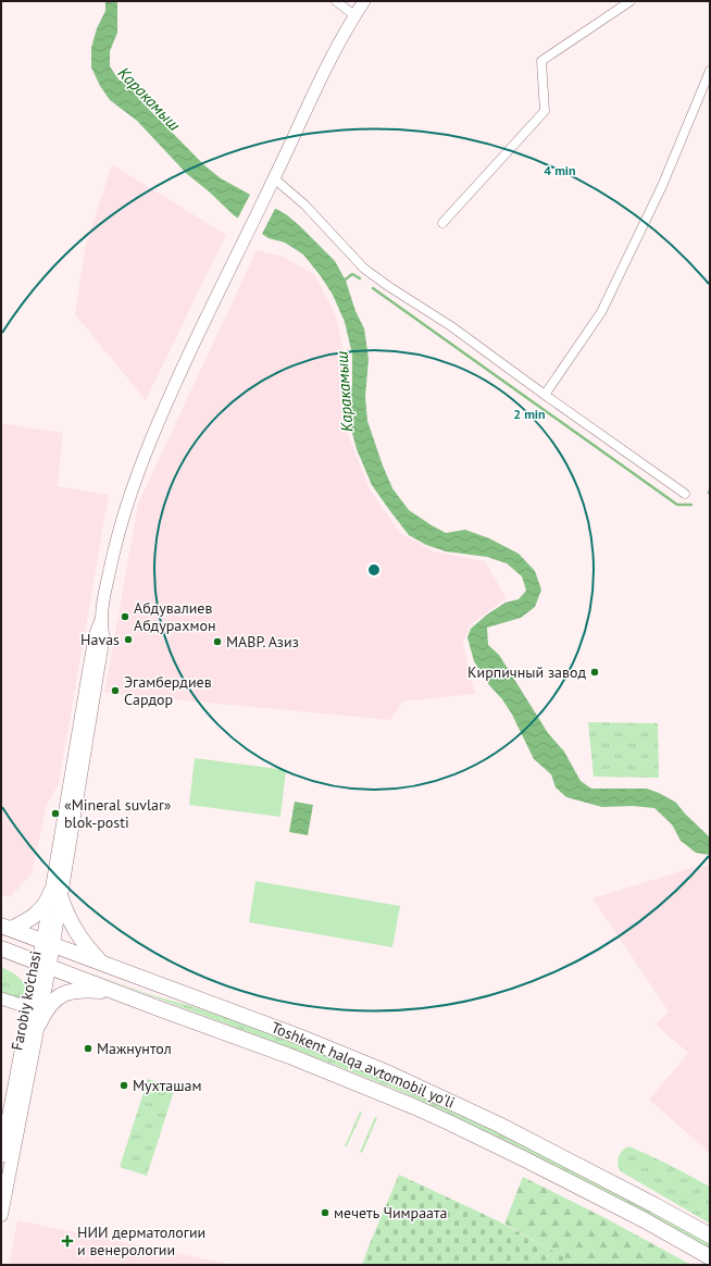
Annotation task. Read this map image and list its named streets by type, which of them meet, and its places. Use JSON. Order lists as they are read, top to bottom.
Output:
{
  "streets": {
    "highway": ["Toshkent halqa avtomobil yo'li"],
    "main road": ["Farobiy ko'chasi"]
  },
  "crossings": [
    ["Farobiy ko'chasi", "Toshkent halqa avtomobil yo'li"]
  ],
  "water": ["Каракамыш"],
  "places": {
    "other": [
      "Абдувалиев Абдурахмон",
      "Havas",
      "МАВР. Азиз",
      "Кирпичный завод",
      "Эгамбердиев Сардор",
      "«Mineral suvlar» blok-posti",
      "Мажнунтол",
      "Мухташам",
      "мечеть Чимраата"
    ],
    "health": ["НИИ дерматологии и венерологии"]
  },
  "rings": ["4 min", "2 min"]
}
